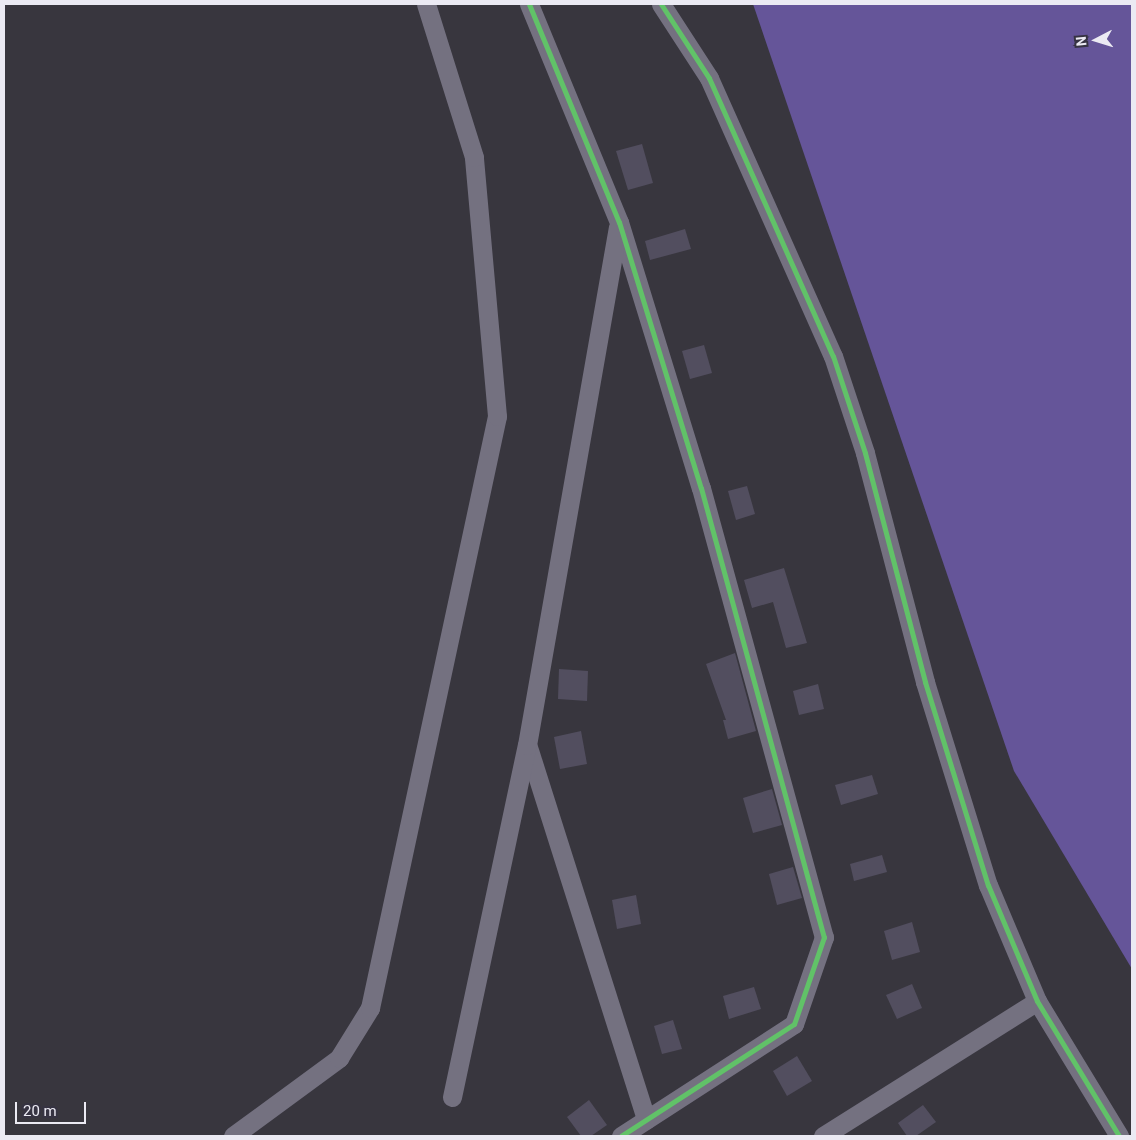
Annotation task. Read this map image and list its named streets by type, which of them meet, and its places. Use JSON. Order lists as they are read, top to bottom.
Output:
{
  "scale_bar": "20 m",
  "north": "left"
}
